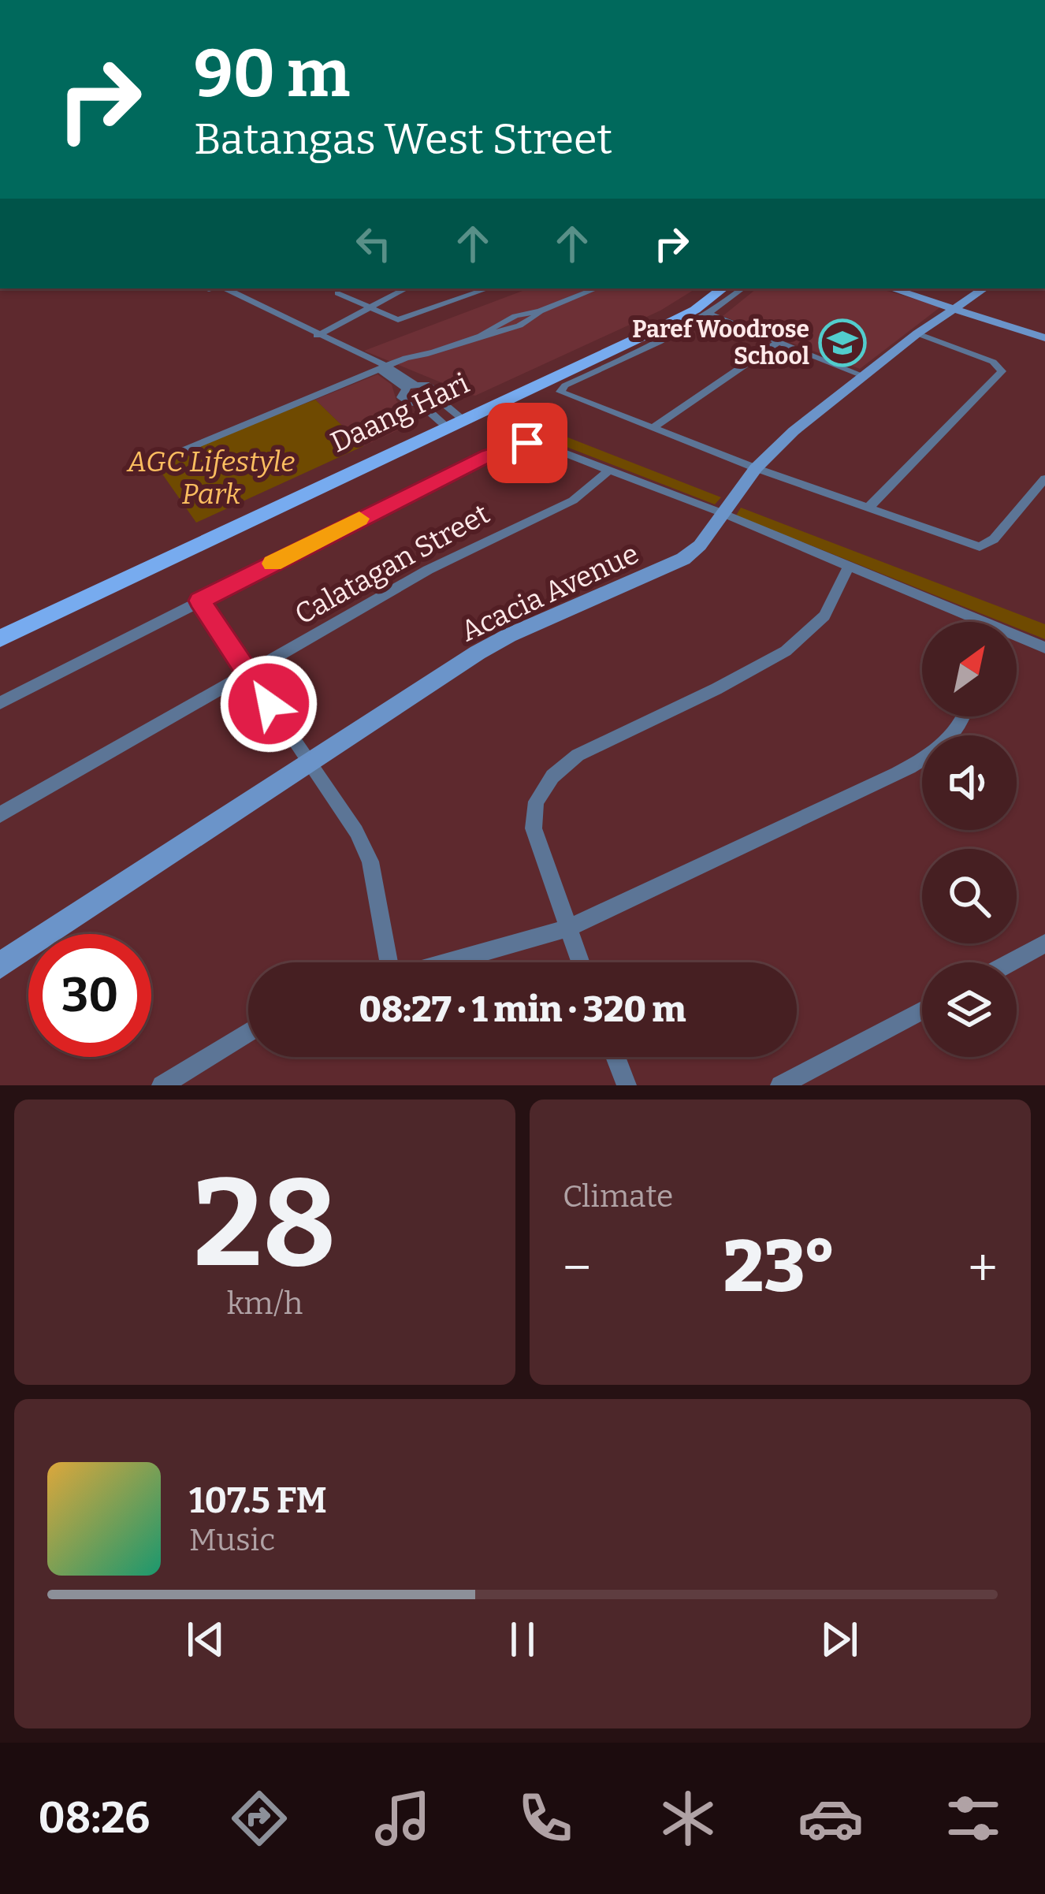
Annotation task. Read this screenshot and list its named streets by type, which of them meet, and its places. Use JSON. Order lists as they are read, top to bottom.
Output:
{
  "streets": {
    "main road": ["Daang Hari"],
    "street": ["Calatagan Street", "Acacia Avenue"]
  },
  "parks": ["AGC Lifestyle Park"],
  "places": {
    "school or university": ["Paref Woodrose School"]
  },
  "north": "top right",
  "page": {
    "turn": ["90 m", "Batangas West Street"],
    "limit": "30",
    "trip": "08:27 · 1 min · 320 m",
    "tile": [
      ["28", "km/h"],
      "Climate"
    ],
    "heat": ["−", "23°", "+"],
    "song": ["107.5 FM", "Music"],
    "tabs": "08:26"
  }
}
